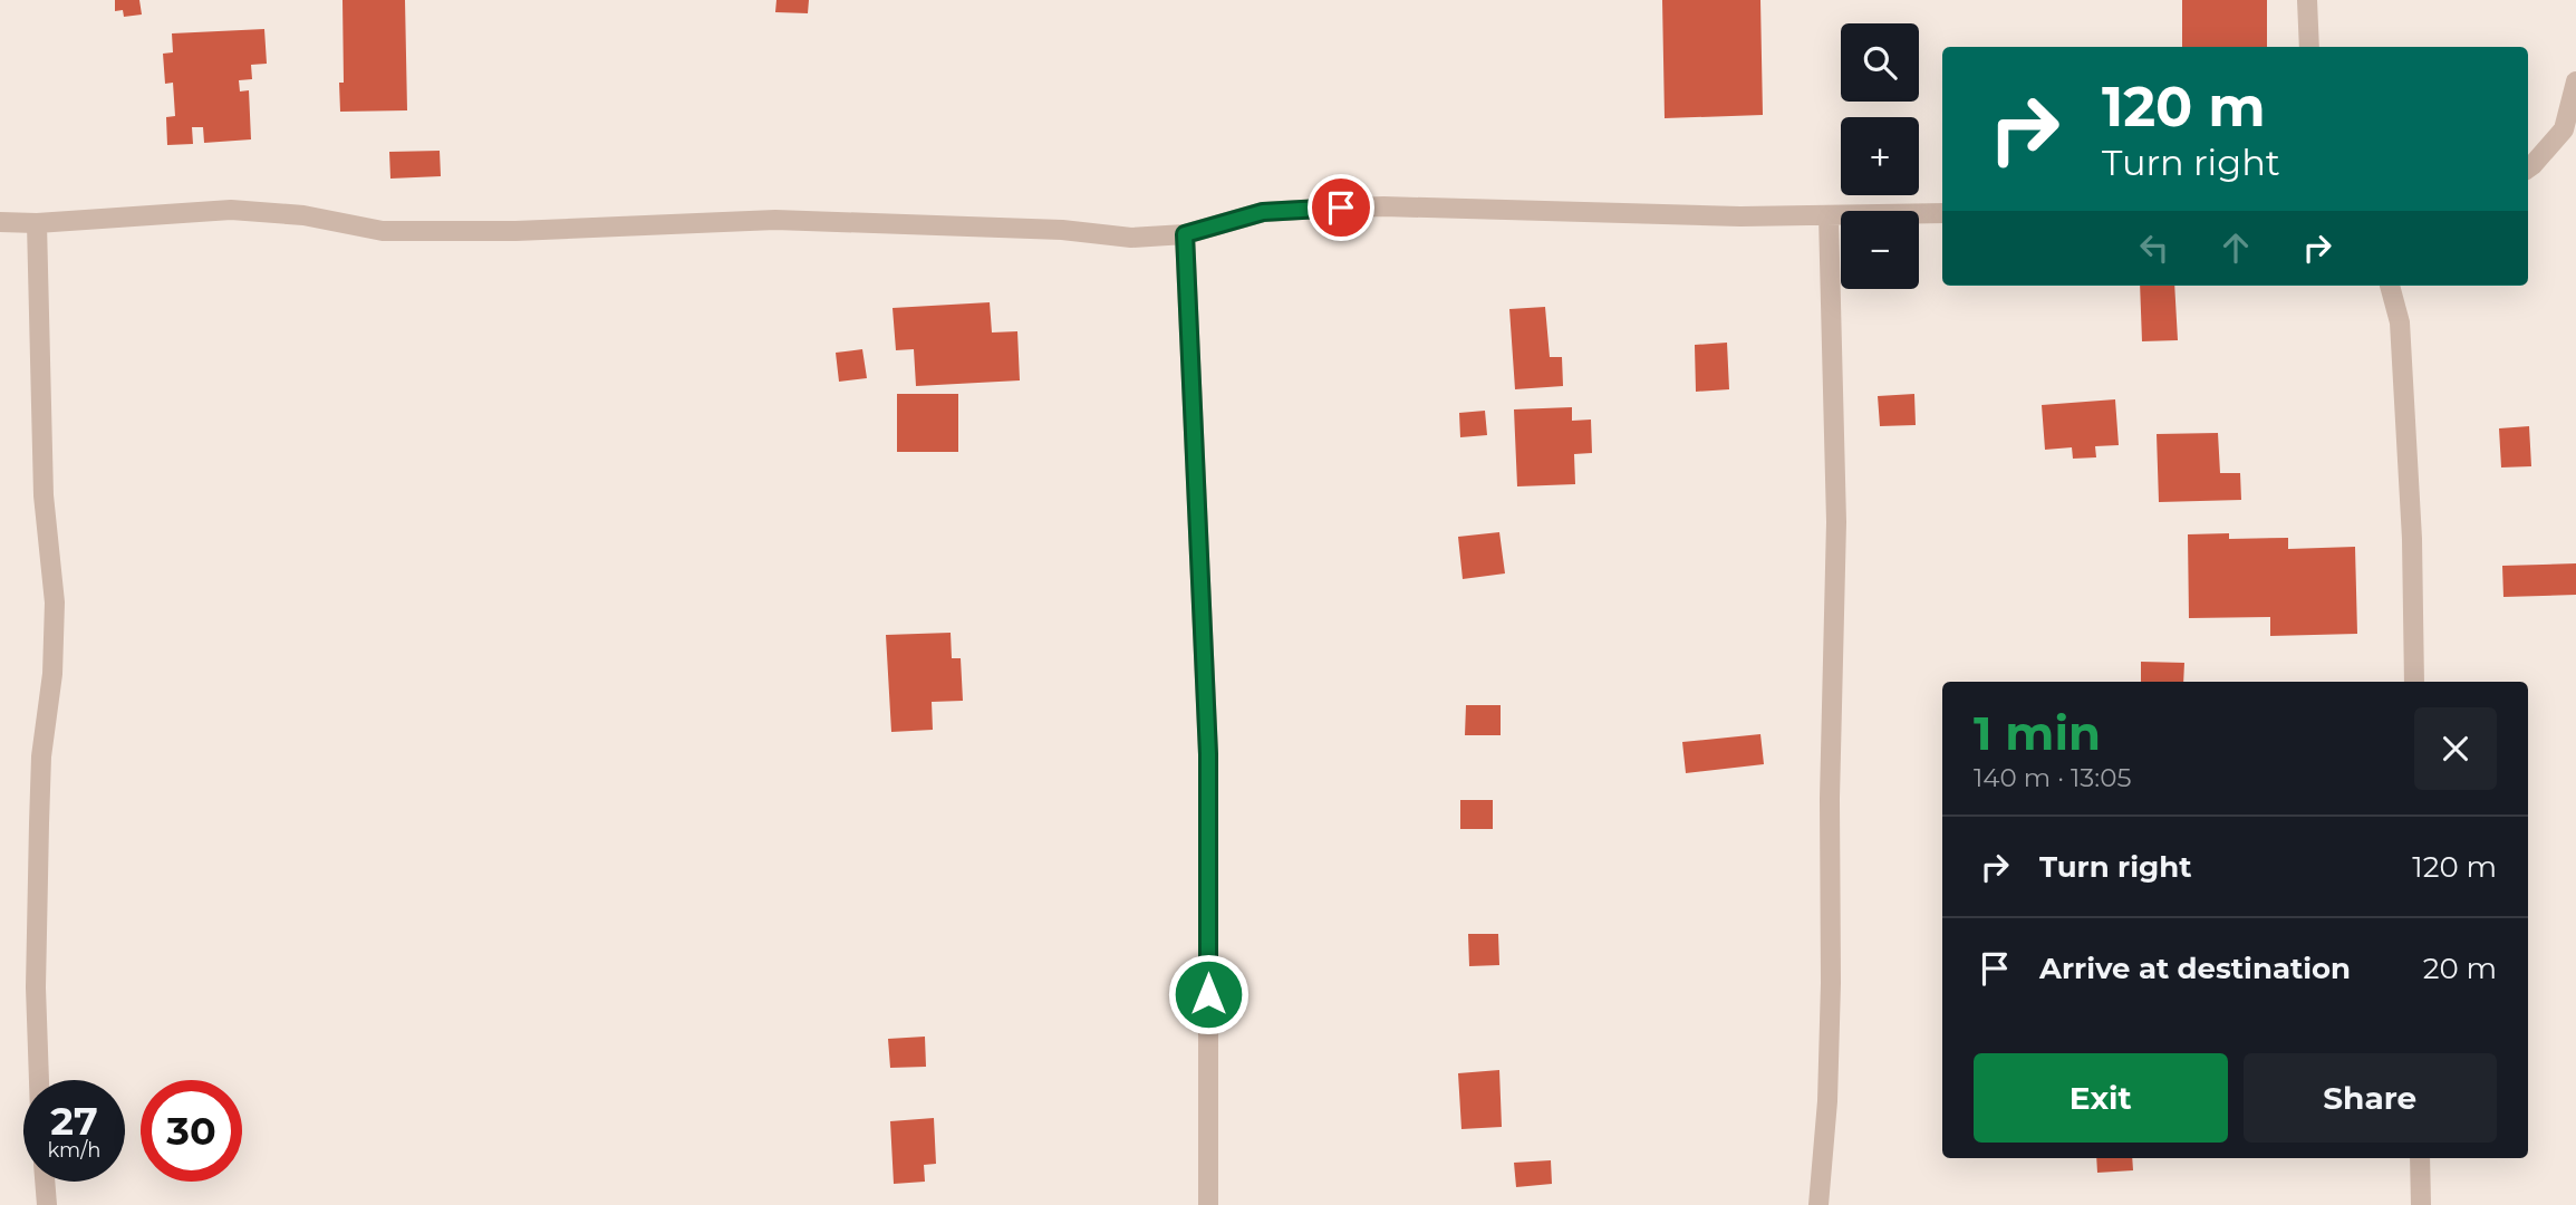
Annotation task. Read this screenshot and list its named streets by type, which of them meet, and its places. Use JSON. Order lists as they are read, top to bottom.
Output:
{
  "page": {
    "map_buttons": ["+", "−"],
    "turn": ["120 m", "Turn right"],
    "heading": ["1 min", "140 m · 13:05"],
    "list": [
      {
        "name": "Turn right",
        "value": "120 m"
      },
      {
        "name": "Arrive at destination",
        "value": "20 m"
      }
    ],
    "buttons": ["Exit", "Share"],
    "speed": "27 km/h",
    "limit": "30"
  }
}
